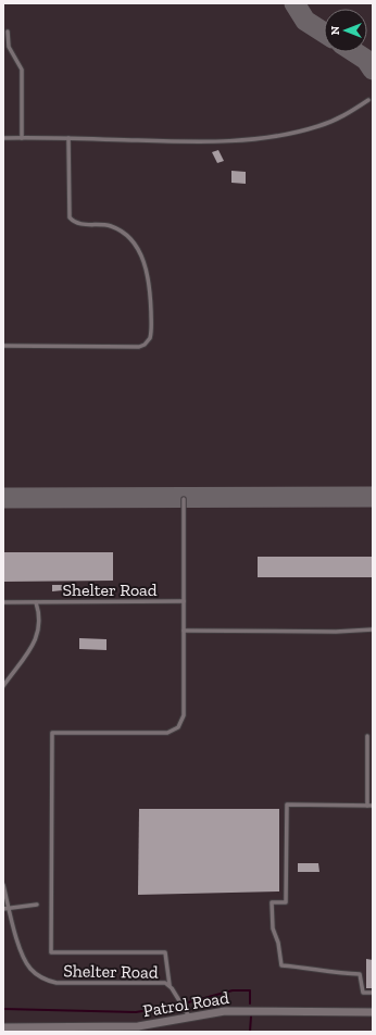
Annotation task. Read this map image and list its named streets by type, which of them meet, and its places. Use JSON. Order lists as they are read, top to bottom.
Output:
{
  "streets": {
    "street": ["Patrol Road"],
    "lane": ["Shelter Road"]
  },
  "crossings": [
    ["Shelter Road", "Patrol Road"]
  ],
  "north": "left"
}
